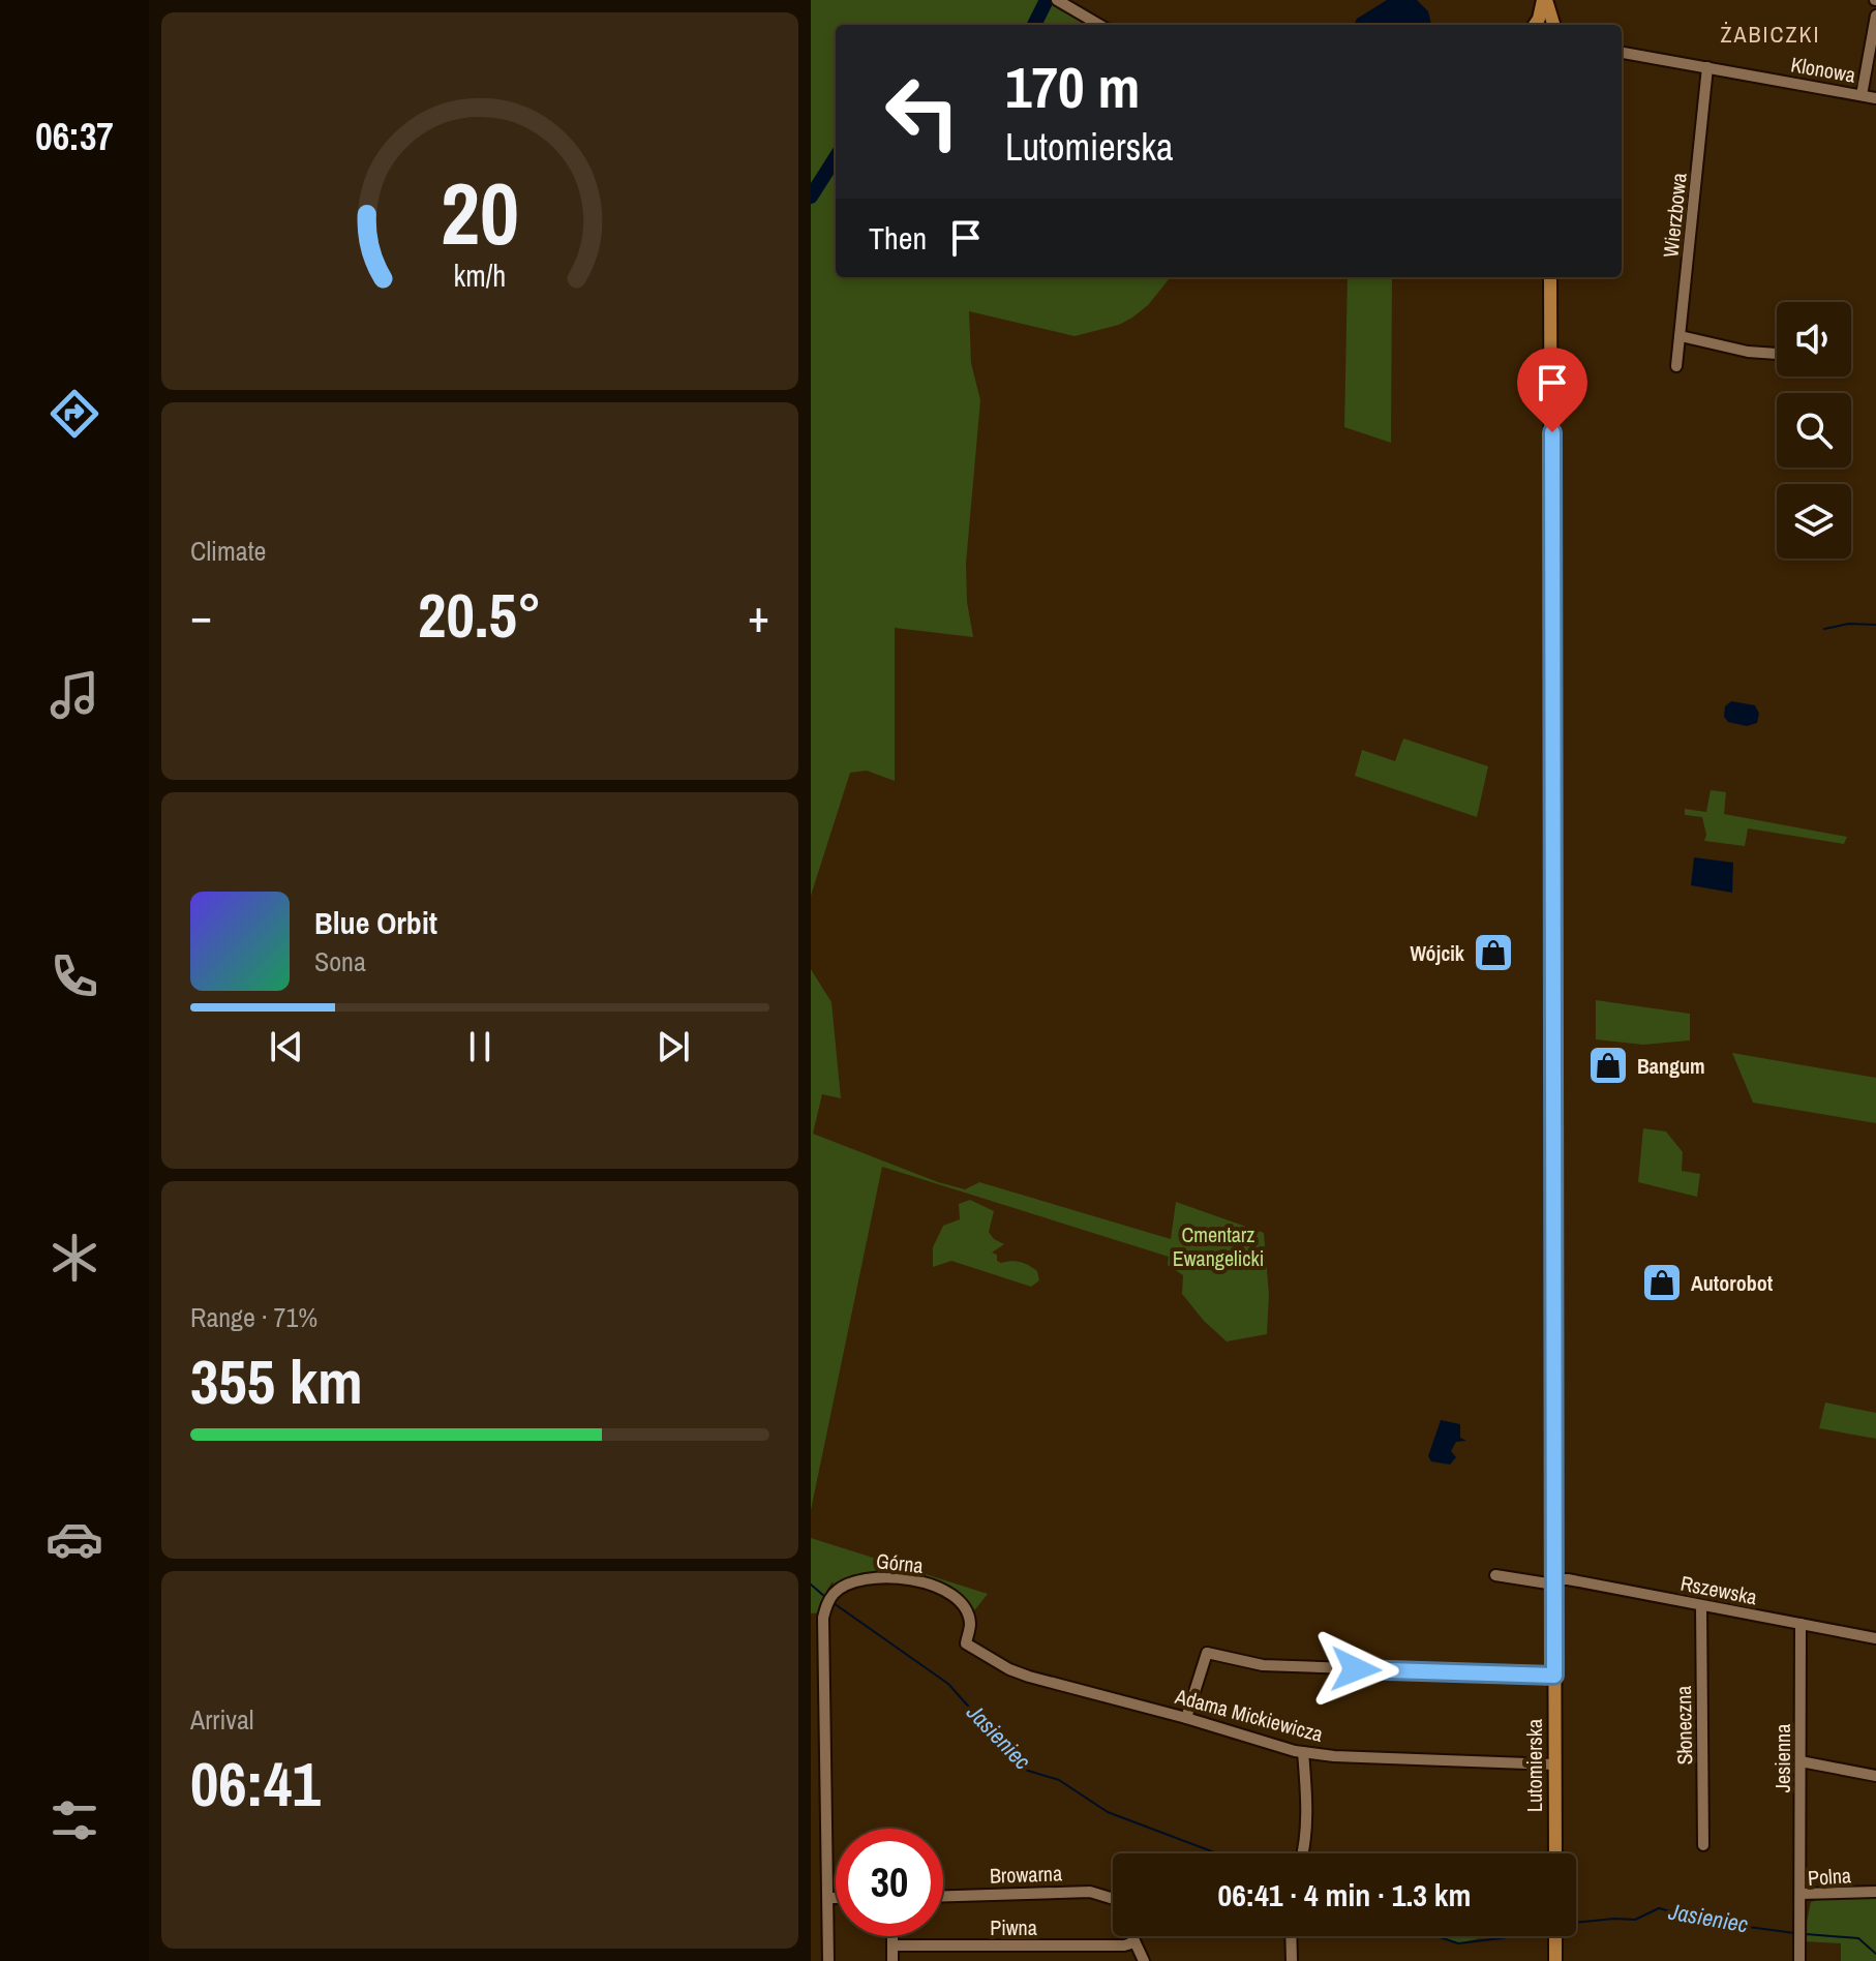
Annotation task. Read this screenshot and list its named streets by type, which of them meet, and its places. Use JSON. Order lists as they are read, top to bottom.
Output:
{
  "streets": {
    "main road": ["Lutomierska"],
    "street": [
      "Klonowa",
      "Wierzbowa",
      "Górna",
      "Rszewska",
      "Adama Mickiewicza",
      "Słoneczna",
      "Jesienna",
      "Browarna",
      "Polna",
      "Piwna"
    ]
  },
  "crossings": [
    ["Klonowa", "Wierzbowa"],
    ["Górna", "Adama Mickiewicza"],
    ["Rszewska", "Słoneczna"],
    ["Rszewska", "Jesienna"],
    ["Rszewska", "Lutomierska"],
    ["Adama Mickiewicza", "Lutomierska"],
    ["Jesienna", "Polna"]
  ],
  "districts": ["ŻABICZKI"],
  "water": ["Jasieniec"],
  "parks": ["Cmentarz Ewangelicki"],
  "places": {
    "shop": ["Wójcik", "Bangum", "Autorobot"]
  },
  "page": {
    "tabs": "06:37",
    "turn": ["170 m", "Lutomierska"],
    "then": "Then",
    "tile": [
      "Climate",
      ["Range · 71%", "355 km"],
      ["Arrival", "06:41"]
    ],
    "heat": ["−", "20.5°", "+"],
    "song": ["Blue Orbit", "Sona"],
    "limit": "30",
    "trip": "06:41 · 4 min · 1.3 km",
    "gauge": ["20", "km/h"]
  }
}
